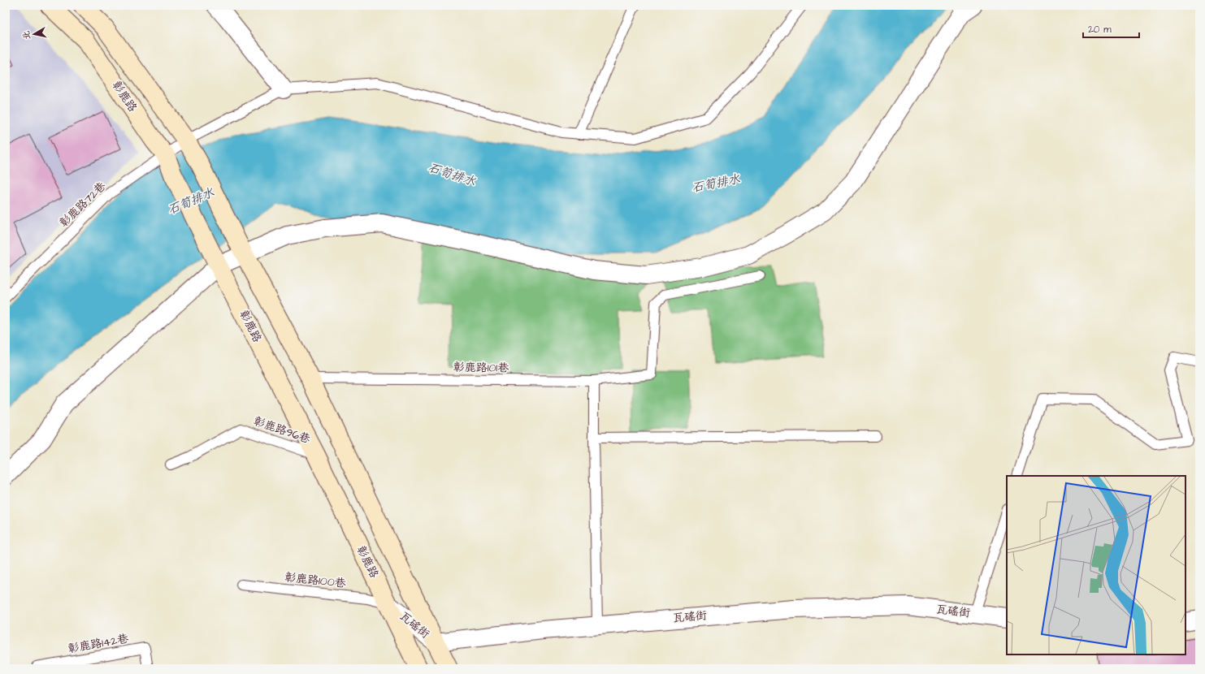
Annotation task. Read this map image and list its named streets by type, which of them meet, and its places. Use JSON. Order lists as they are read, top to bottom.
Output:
{
  "streets": {
    "main road": ["彰鹿路"],
    "street": ["瓦磘街"],
    "lane": [
      "彰鹿路72巷",
      "彰鹿路101巷",
      "彰鹿路96巷",
      "彰鹿路100巷",
      "彰鹿路142巷"
    ]
  },
  "crossings": [
    ["彰鹿路", "彰鹿路72巷"],
    ["彰鹿路", "彰鹿路96巷"],
    ["彰鹿路", "彰鹿路100巷"],
    ["彰鹿路", "瓦磘街"],
    ["彰鹿路100巷", "瓦磘街"]
  ],
  "water": ["石筍排水"],
  "scale_bar": "20 m",
  "north": "left"
}
